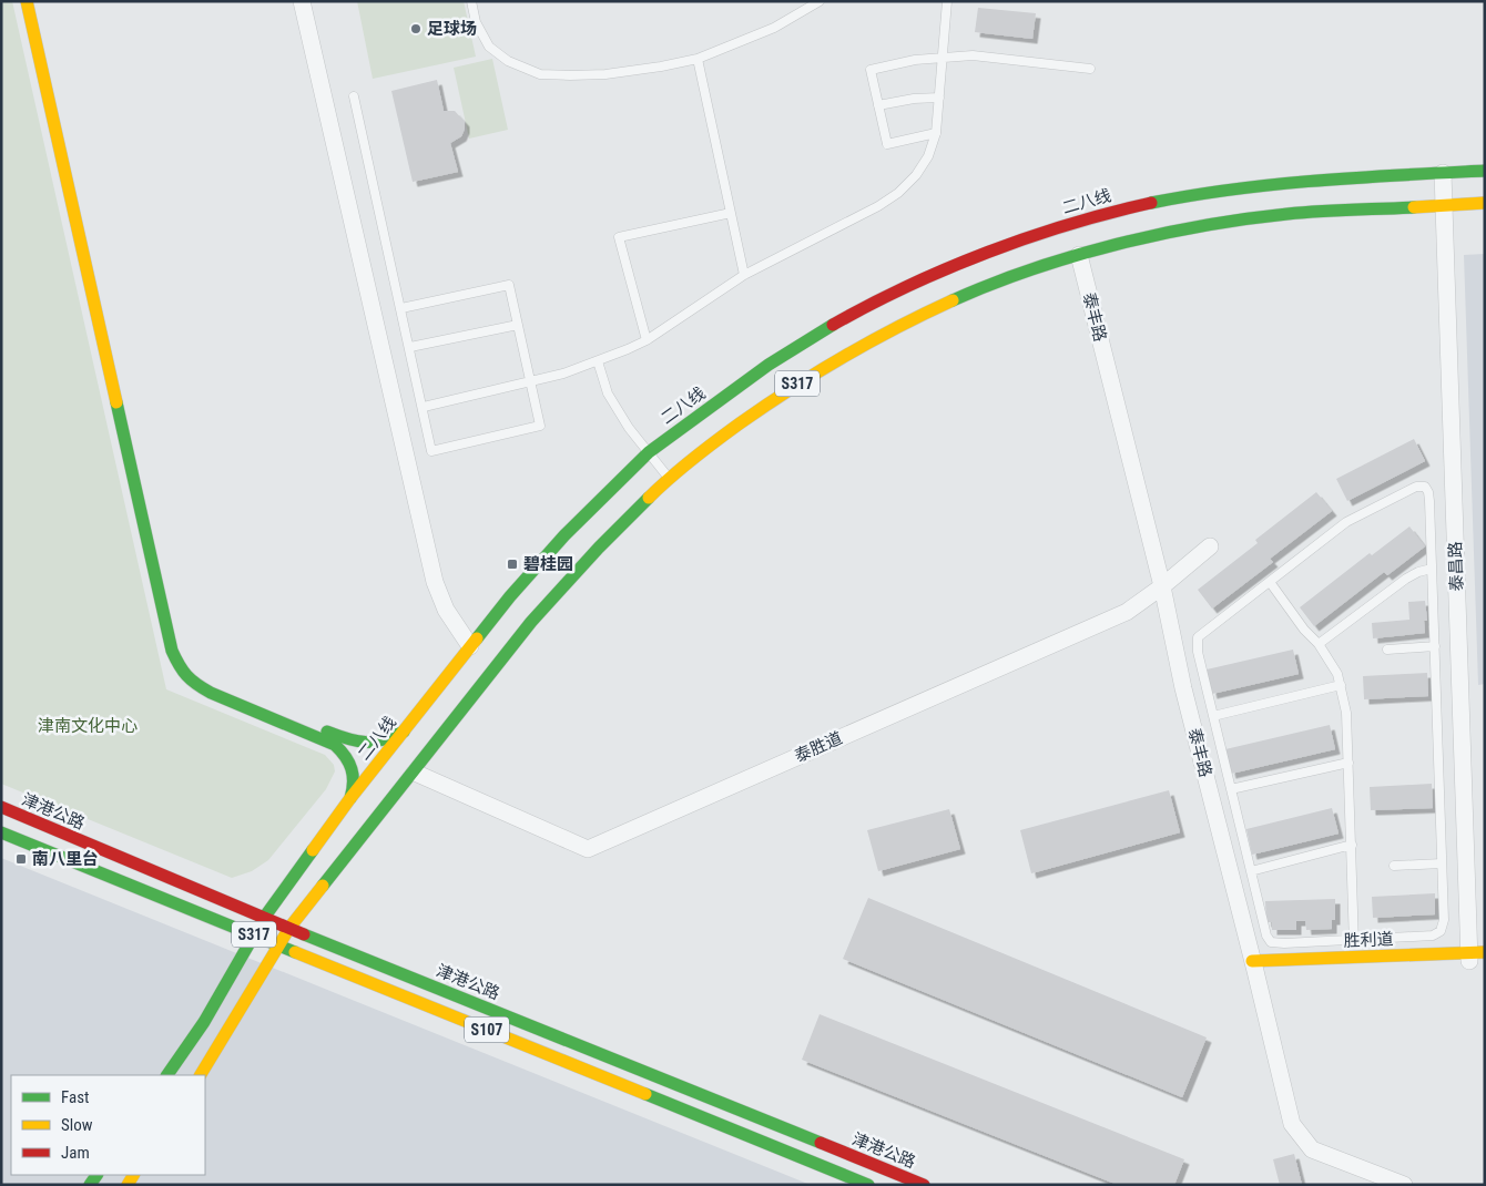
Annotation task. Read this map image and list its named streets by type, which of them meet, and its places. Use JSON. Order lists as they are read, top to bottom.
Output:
{
  "streets": {
    "main road": [
      "二八线",
      "S317",
      "津港公路",
      "胜利道",
      "S107"
    ],
    "street": ["泰丰路", "泰昌路", "泰胜道"]
  },
  "crossings": [
    ["二八线", "泰昌路"],
    ["二八线", "津港公路"],
    ["泰丰路", "S317"],
    ["泰丰路", "泰胜道"],
    ["泰丰路", "胜利道"],
    ["S317", "泰昌路"],
    ["S317", "泰胜道"],
    ["S317", "津港公路"],
    ["泰昌路", "胜利道"]
  ],
  "parks": ["津南文化中心"],
  "places": {
    "other": ["足球场"],
    "transit": ["碧桂园", "南八里台"]
  },
  "legend": ["Fast", "Slow", "Jam"]
}
